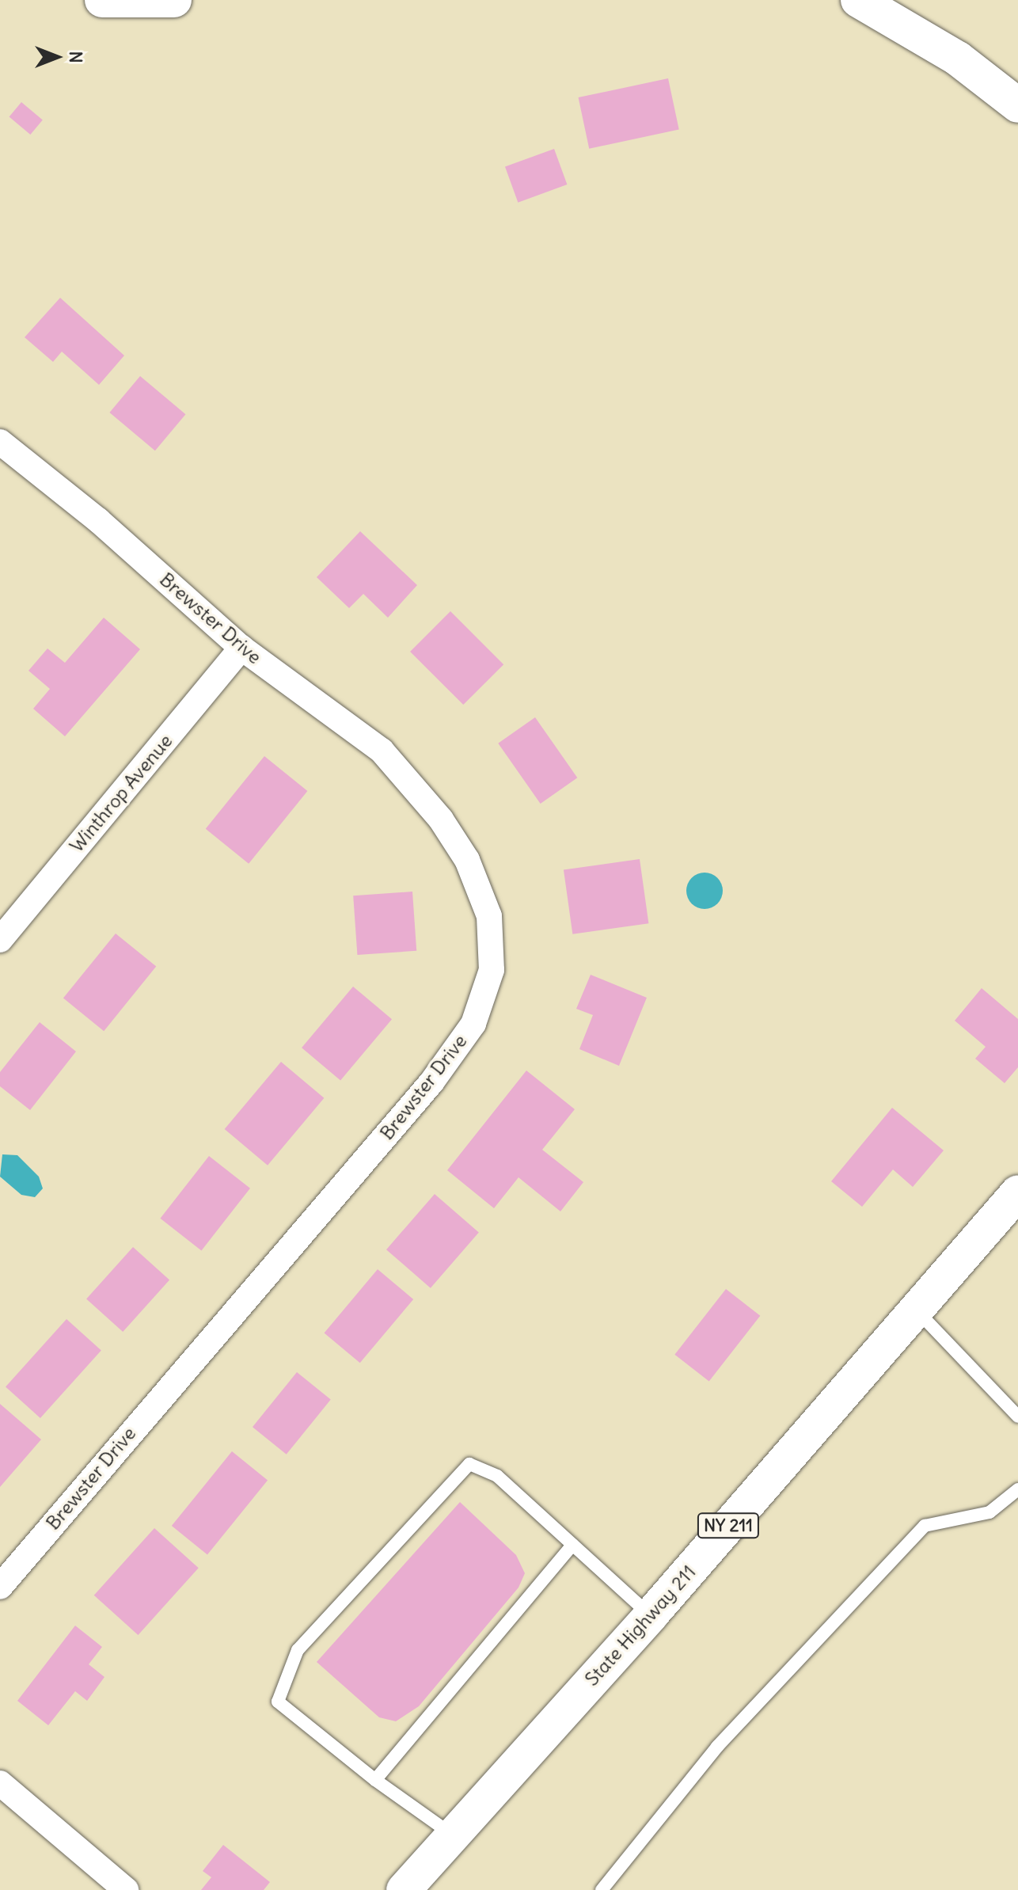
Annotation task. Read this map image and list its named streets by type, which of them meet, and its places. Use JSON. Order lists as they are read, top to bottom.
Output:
{
  "streets": {
    "main road": ["NY 211", "State Highway 211"],
    "street": ["Brewster Drive", "Winthrop Avenue"]
  },
  "crossings": [
    ["Brewster Drive", "Winthrop Avenue"],
    ["NY 211", "State Highway 211"]
  ],
  "north": "right"
}
